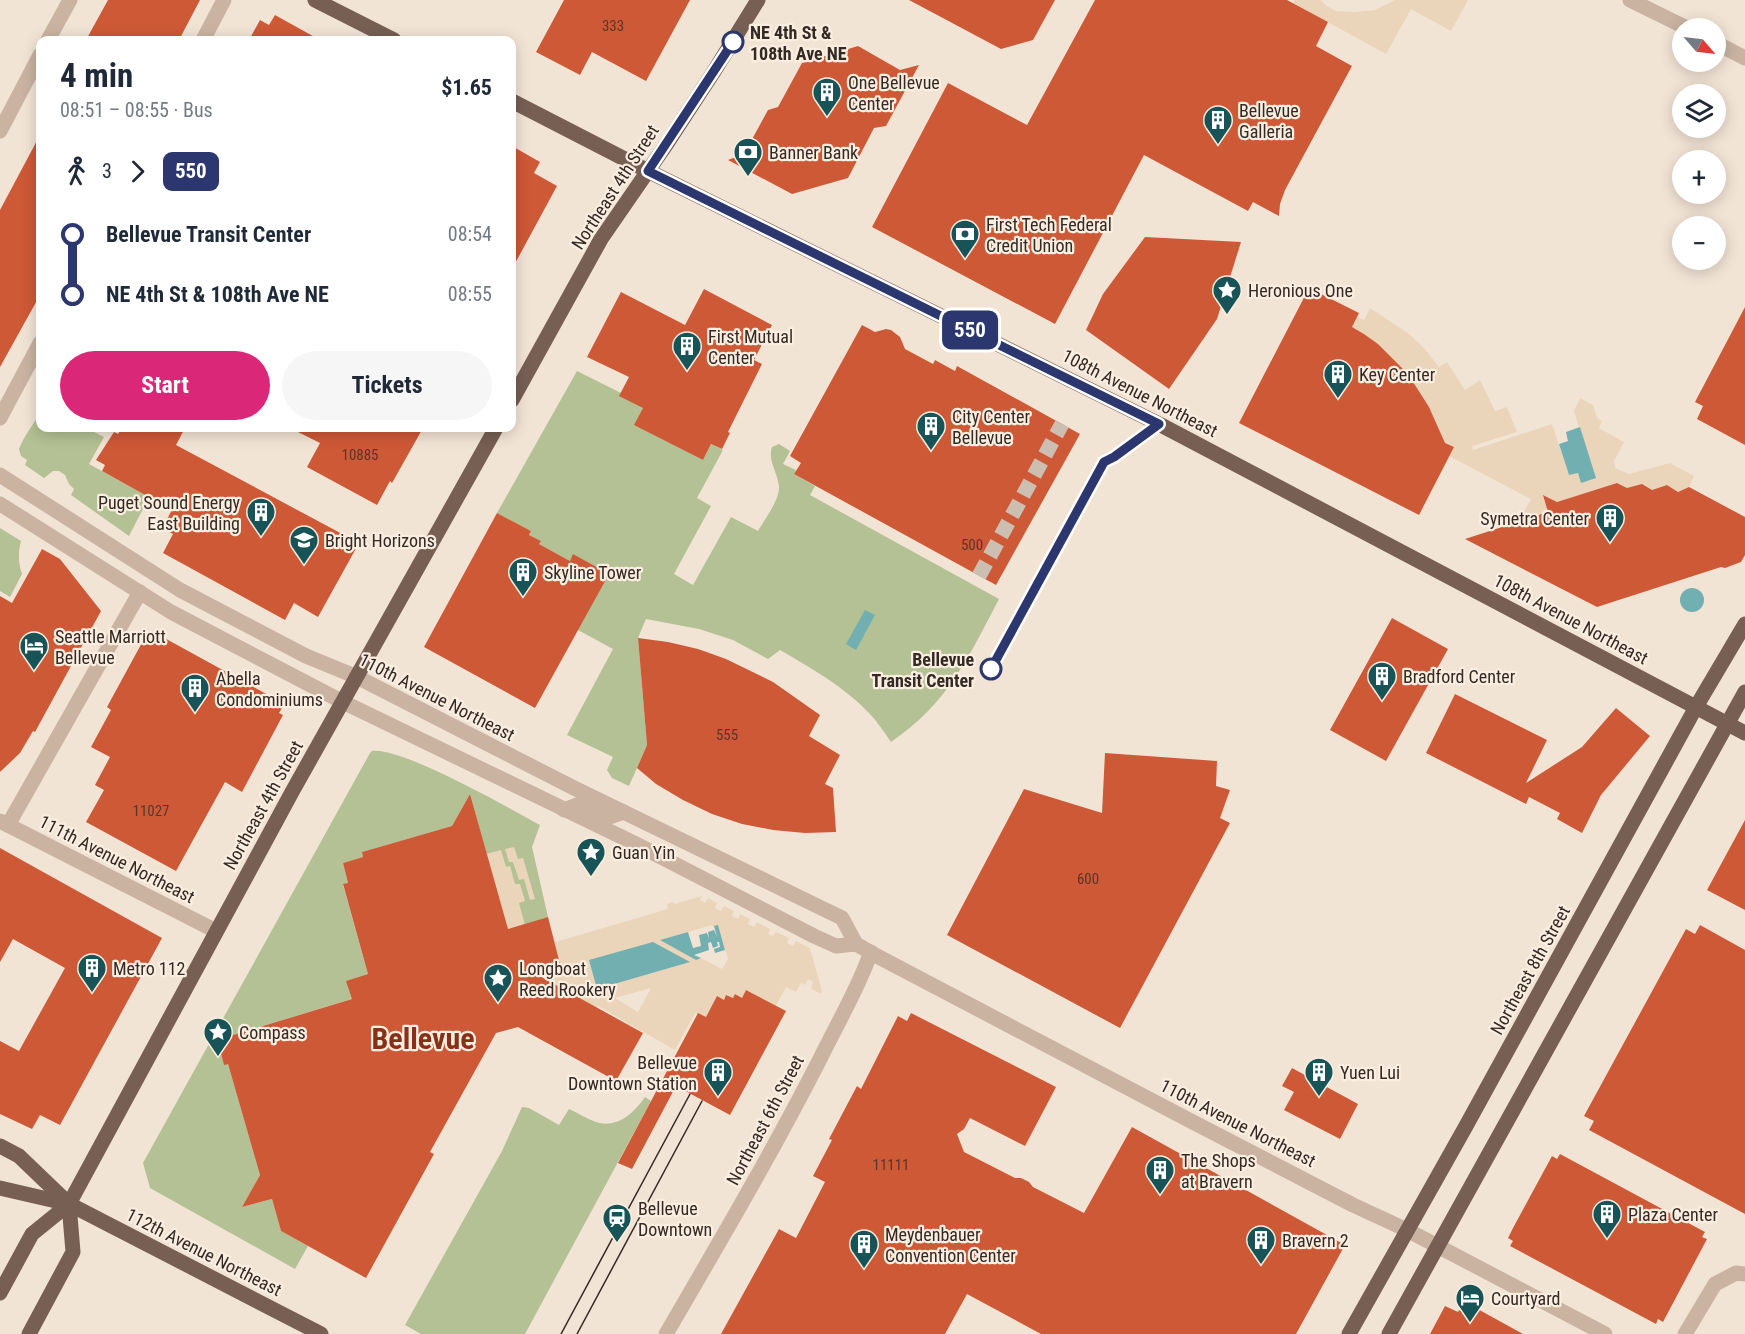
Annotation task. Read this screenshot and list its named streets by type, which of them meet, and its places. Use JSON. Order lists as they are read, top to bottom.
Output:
{
  "streets": {
    "main road": [
      "Northeast 4th Street",
      "108th Avenue Northeast",
      "Northeast 8th Street",
      "112th Avenue Northeast"
    ],
    "street": ["110th Avenue Northeast", "111th Avenue Northeast", "Northeast 6th Street"]
  },
  "crossings": [
    ["Northeast 4th Street", "108th Avenue Northeast"],
    ["Northeast 4th Street", "110th Avenue Northeast"],
    ["Northeast 4th Street", "111th Avenue Northeast"],
    ["Northeast 4th Street", "112th Avenue Northeast"],
    ["108th Avenue Northeast", "Northeast 8th Street"],
    ["110th Avenue Northeast", "Northeast 8th Street"],
    ["110th Avenue Northeast", "Northeast 6th Street"]
  ],
  "districts": ["Bellevue"],
  "places": {
    "other": ["NE 4th St & 108th Ave NE", "Bellevue Transit Center"],
    "building": [
      "One Bellevue Center",
      "Bellevue Galleria",
      "First Mutual Center",
      "Key Center",
      "City Center Bellevue",
      "Puget Sound Energy East Building",
      "Symetra Center",
      "Skyline Tower",
      "Bradford Center",
      "Abella Condominiums",
      "Metro 112",
      "Bellevue Downtown Station",
      "Yuen Lui",
      "The Shops at Bravern",
      "Plaza Center",
      "Bravern 2",
      "Meydenbauer Convention Center"
    ],
    "bank": ["Banner Bank", "First Tech Federal Credit Union"],
    "place": [
      "Heronious One",
      "Guan Yin",
      "Longboat Reed Rookery",
      "Compass"
    ],
    "school or university": ["Bright Horizons"],
    "hotel": ["Seattle Marriott Bellevue", "Courtyard"],
    "station": ["Bellevue Downtown"]
  },
  "lines": ["bus line 550"],
  "house_numbers": [
    "333",
    "10885",
    "500",
    "555",
    "11027",
    "600",
    "11111"
  ],
  "north": "bottom right",
  "page": {
    "on_map": "550",
    "map_buttons": ["+", "−"],
    "heading": ["4 min", "08:51 – 08:55 · Bus", "$1.65"],
    "legs": ["3", "550"],
    "list": [
      {
        "name": "Bellevue Transit Center",
        "value": "08:54"
      },
      {
        "name": "NE 4th St & 108th Ave NE",
        "value": "08:55"
      }
    ],
    "buttons": ["Start", "Tickets"]
  }
}
